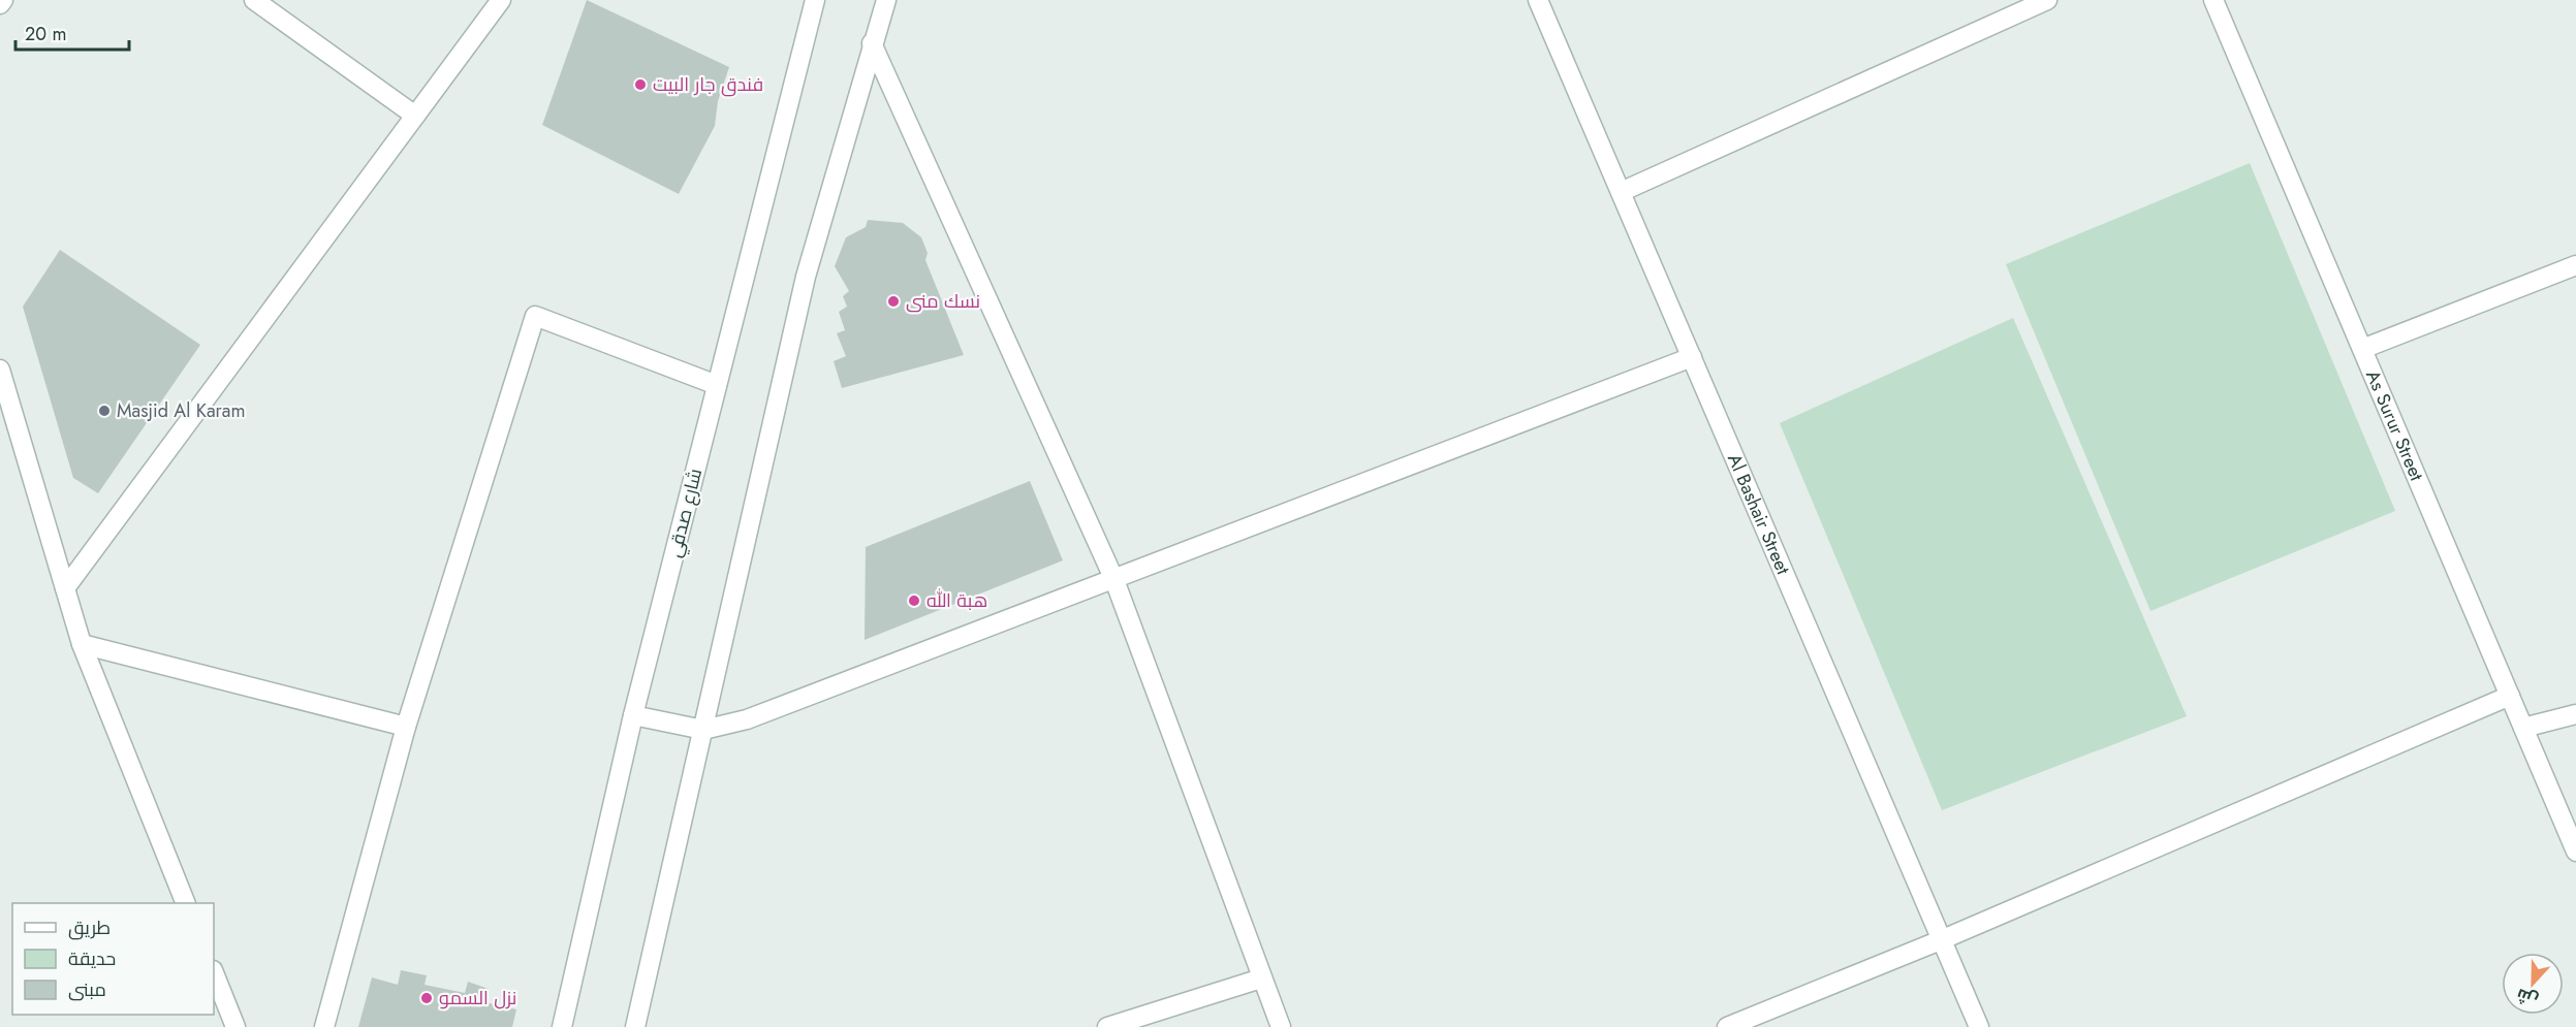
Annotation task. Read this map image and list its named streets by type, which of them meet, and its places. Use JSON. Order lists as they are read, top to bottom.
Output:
{
  "streets": {
    "street": ["As Surur Street", "شارع صدقي", "Al Bashair Street"]
  },
  "places": [
    "فندق جار البيت",
    "نسك منى",
    "Masjid Al Karam",
    "هبة الله",
    "نزل السمو"
  ],
  "legend": ["طريق", "حديقة", "مبنى"],
  "scale_bar": "20 m",
  "north": "bottom"
}
